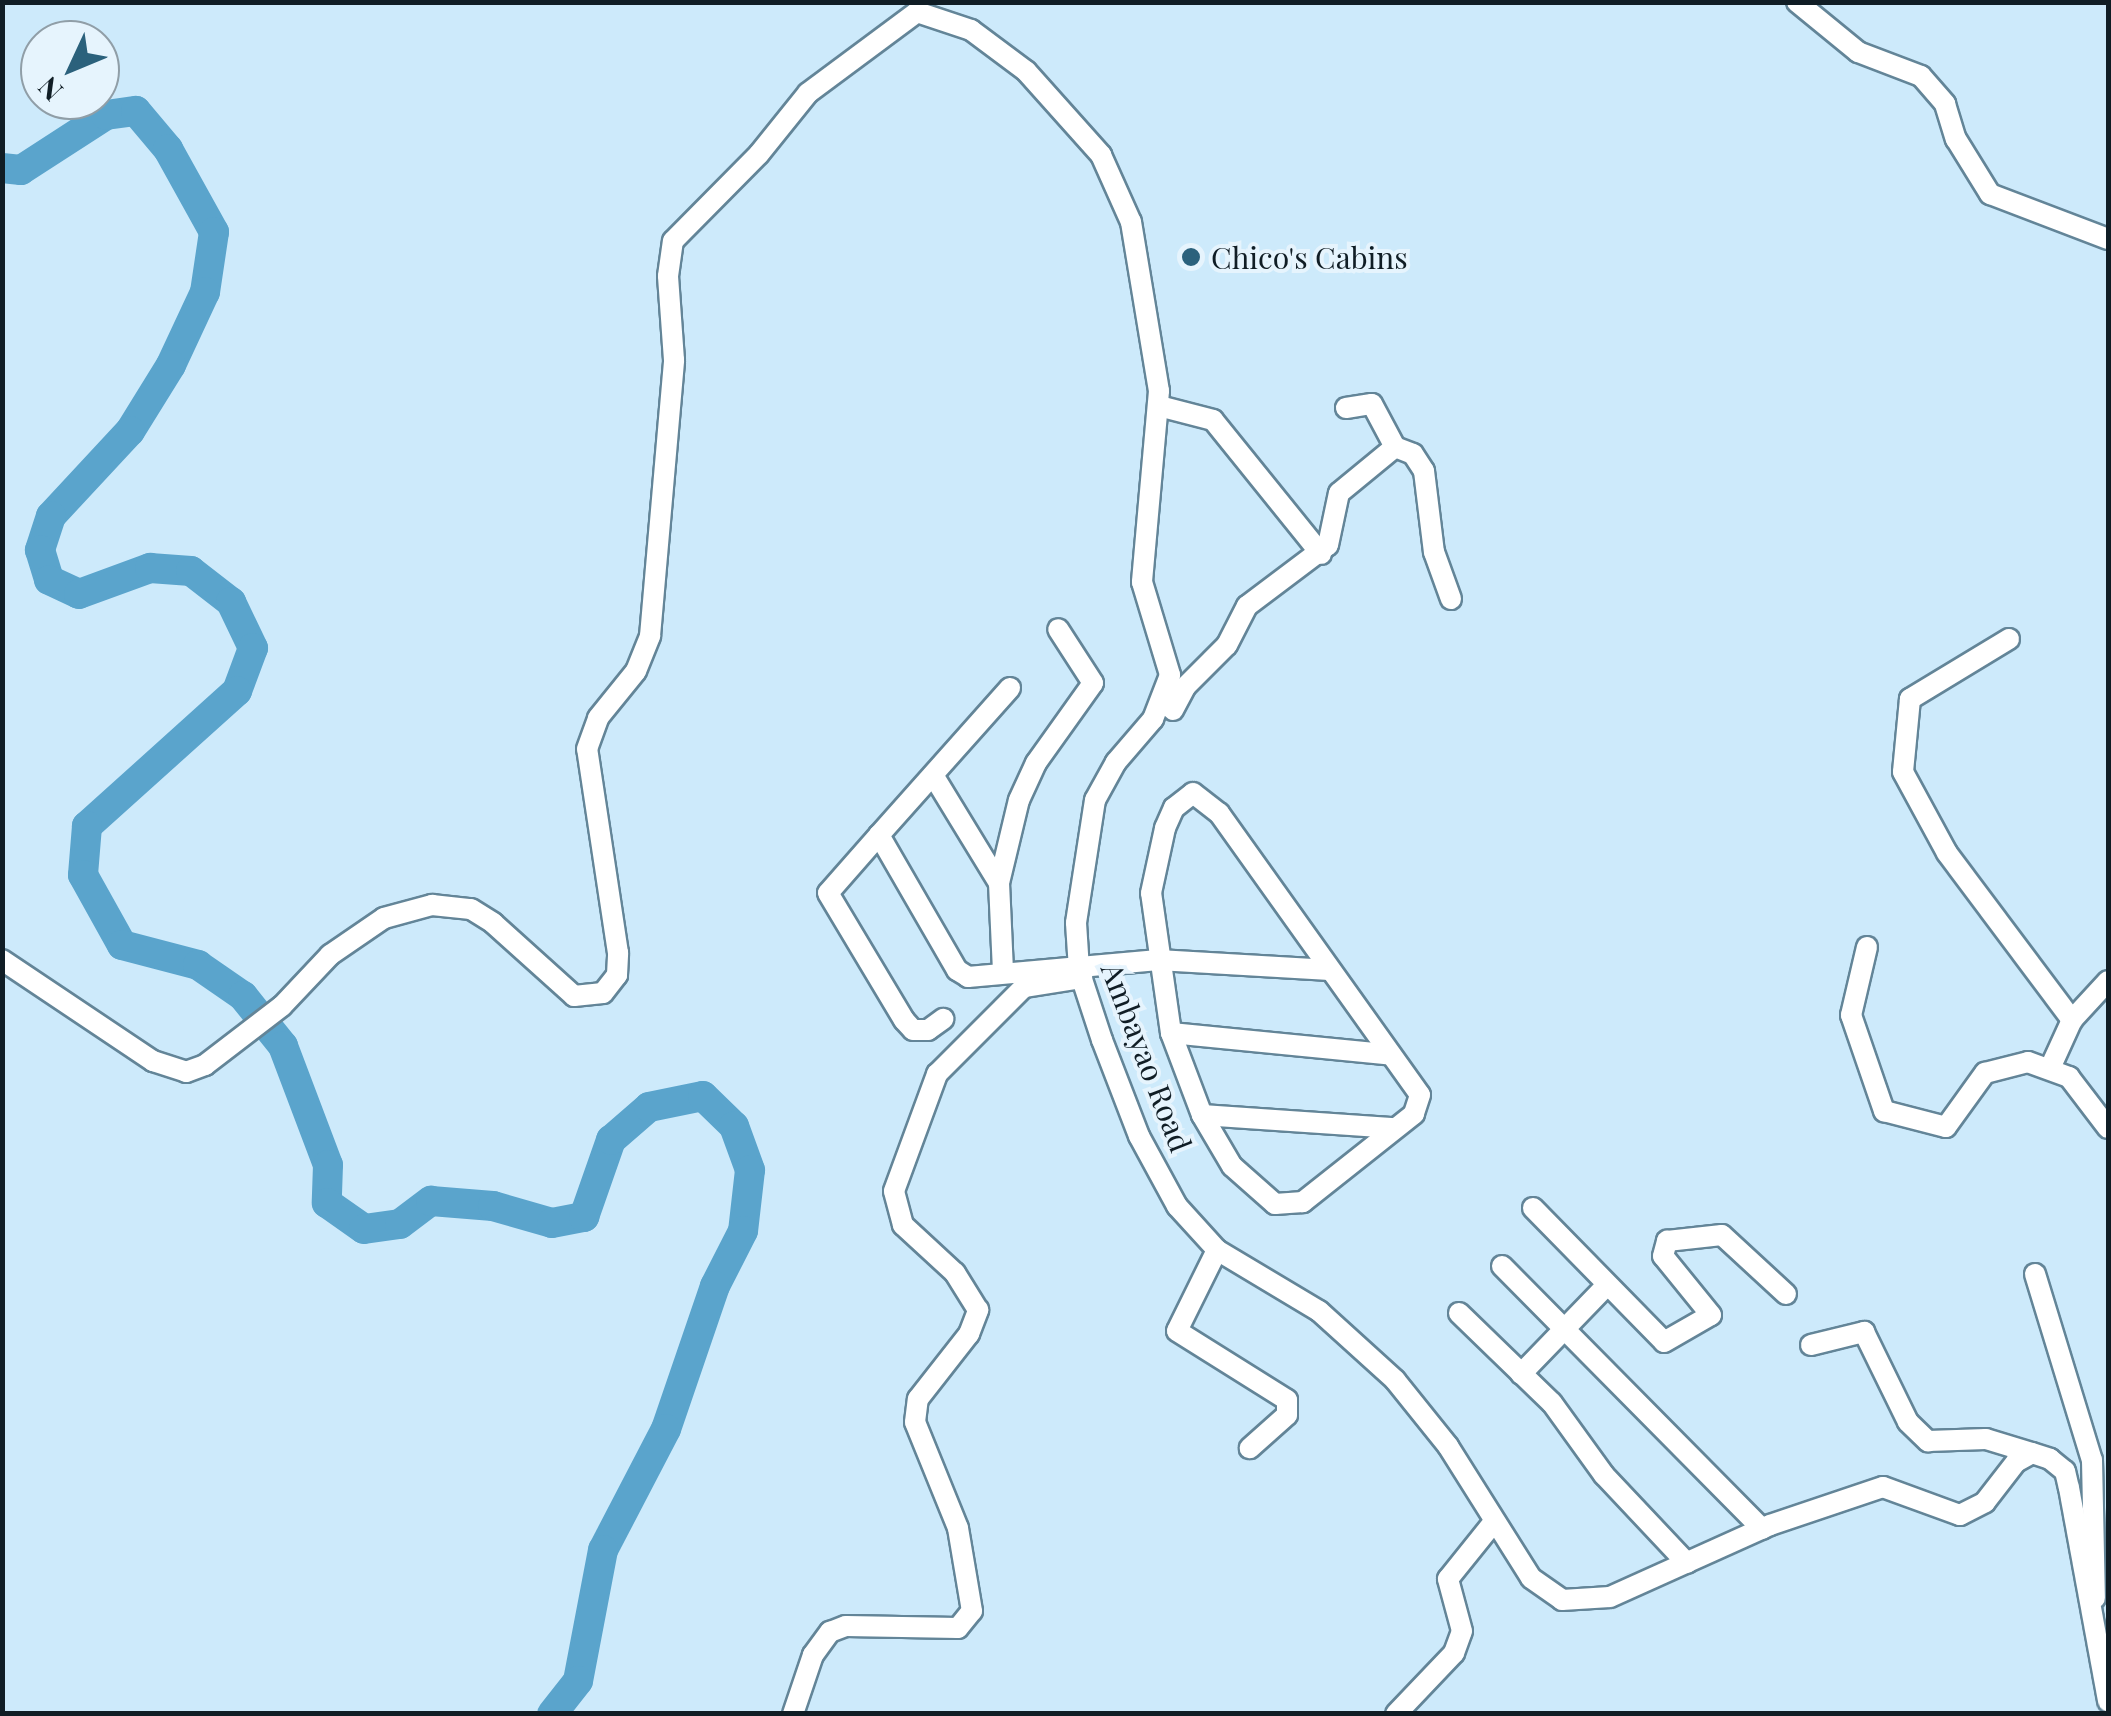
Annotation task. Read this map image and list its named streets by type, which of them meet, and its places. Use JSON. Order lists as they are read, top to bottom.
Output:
{
  "streets": {
    "street": ["Ambayao Road"]
  },
  "places": ["Chico's Cabins"],
  "north": "bottom left"
}
